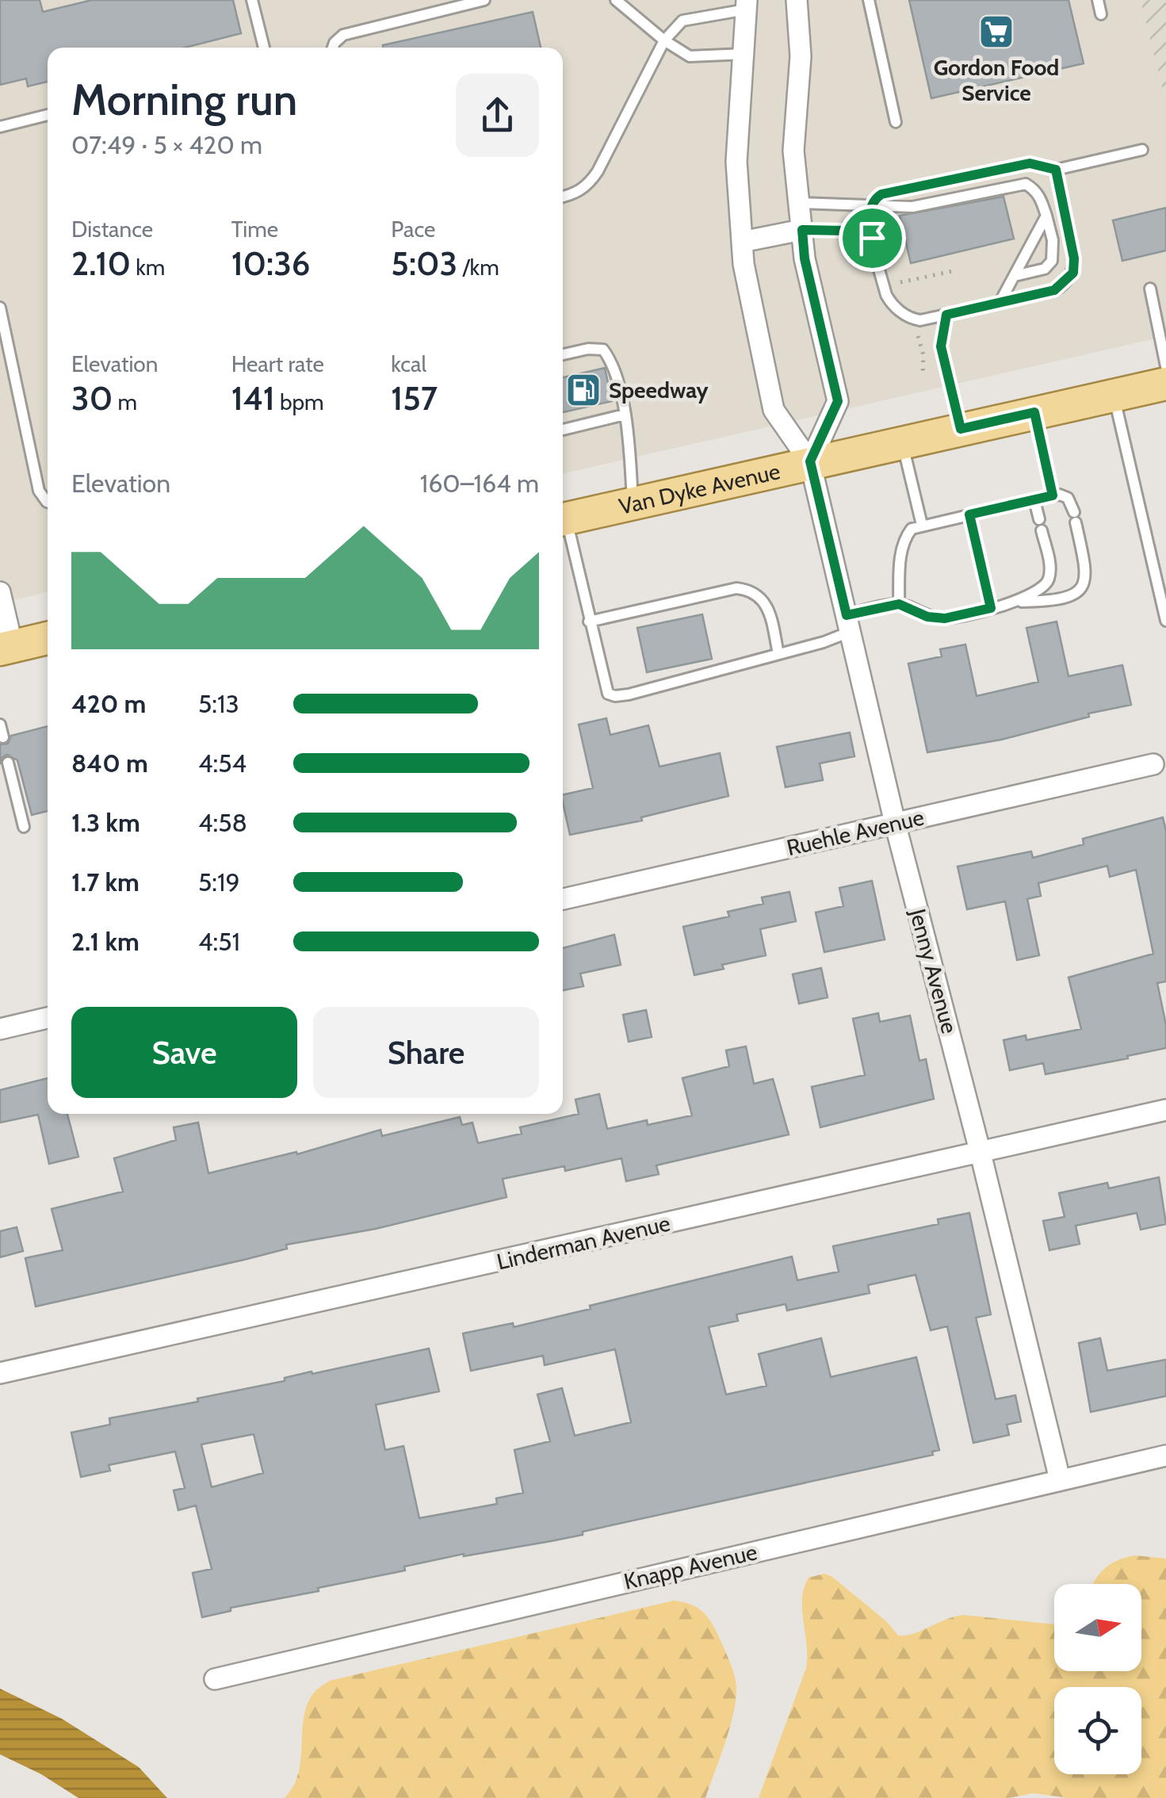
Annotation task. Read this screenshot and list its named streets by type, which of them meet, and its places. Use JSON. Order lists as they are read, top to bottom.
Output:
{
  "streets": {
    "main road": ["Van Dyke Avenue"],
    "street": [
      "Ruehle Avenue",
      "Jenny Avenue",
      "Linderman Avenue",
      "Knapp Avenue"
    ]
  },
  "crossings": [
    ["Van Dyke Avenue", "Jenny Avenue"],
    ["Ruehle Avenue", "Jenny Avenue"],
    ["Jenny Avenue", "Linderman Avenue"],
    ["Jenny Avenue", "Knapp Avenue"]
  ],
  "places": {
    "supermarket": ["Gordon Food Service"],
    "fuel station": ["Speedway"]
  },
  "north": "right",
  "page": {
    "heading": ["Morning run", "07:49 · 5 × 420 m"],
    "stats": [
      ["Distance", "2.10 km"],
      ["Time", "10:36"],
      ["Pace", "5:03 /km"],
      ["Elevation", "30 m"],
      ["Heart rate", "141 bpm"],
      ["kcal", "157"]
    ],
    "chart": ["Elevation", "160–164 m"],
    "list": [
      {
        "name": "420 m",
        "note": "5:13"
      },
      {
        "name": "840 m",
        "note": "4:54"
      },
      {
        "name": "1.3 km",
        "note": "4:58"
      },
      {
        "name": "1.7 km",
        "note": "5:19"
      },
      {
        "name": "2.1 km",
        "note": "4:51"
      }
    ],
    "buttons": ["Save", "Share"]
  }
}
